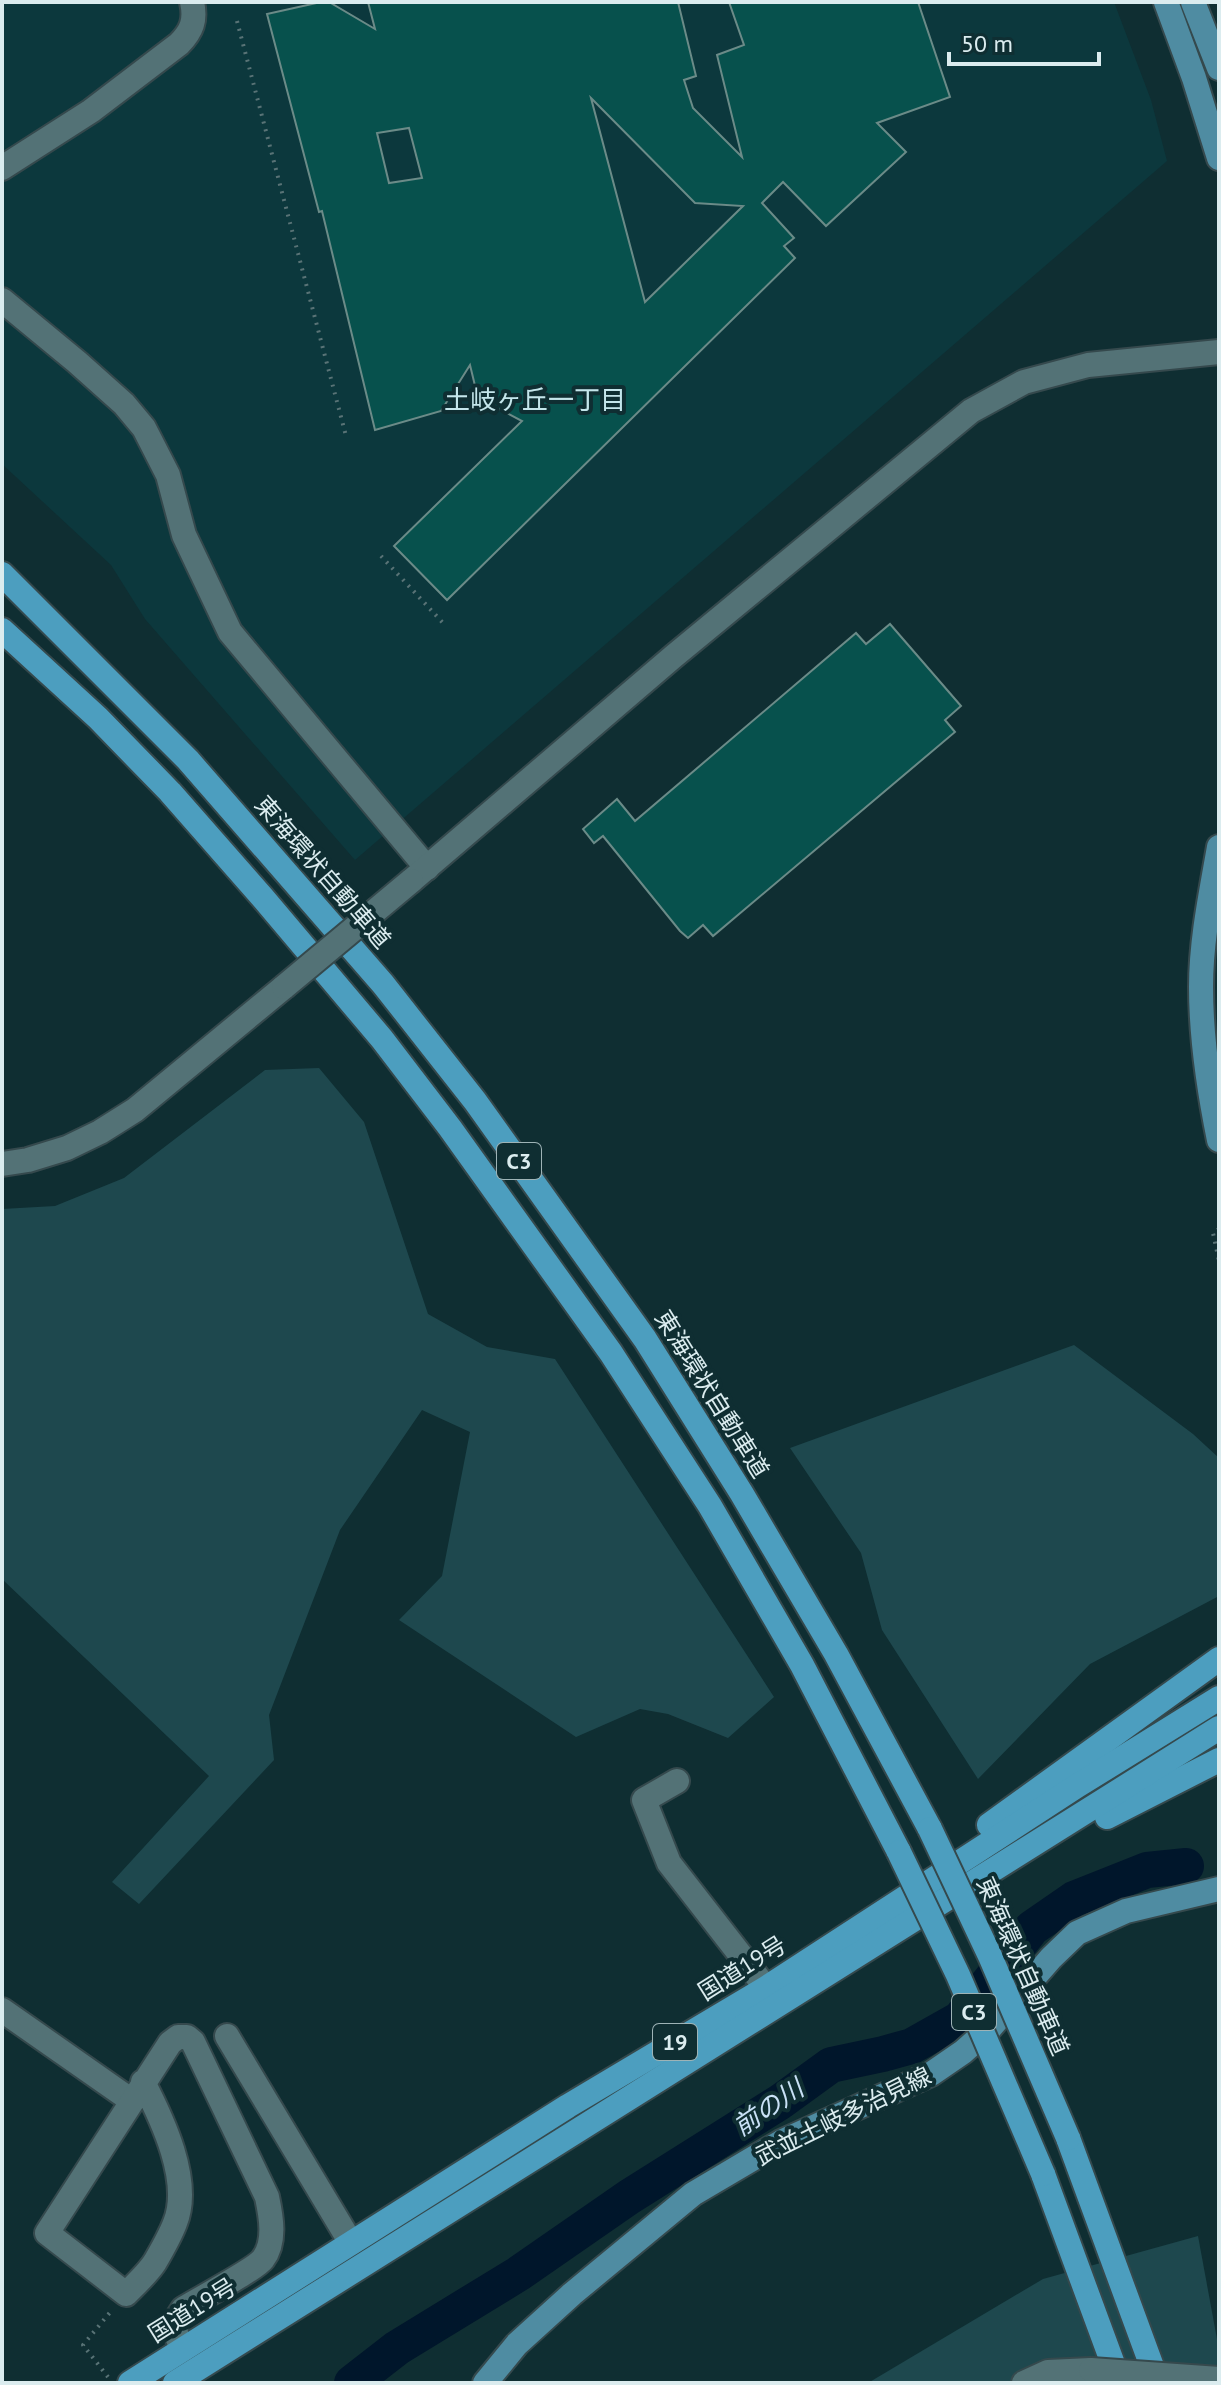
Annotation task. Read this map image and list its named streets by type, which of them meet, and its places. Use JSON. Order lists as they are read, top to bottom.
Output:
{
  "streets": {
    "highway": [
      "東海環状自動車道",
      "C3",
      "国道19号",
      "19"
    ],
    "main road": ["武並土岐多治見線"]
  },
  "crossings": [
    ["国道19号", "19"]
  ],
  "districts": ["土岐ヶ丘一丁目"],
  "water": ["前の川"],
  "scale_bar": "50 m"
}
